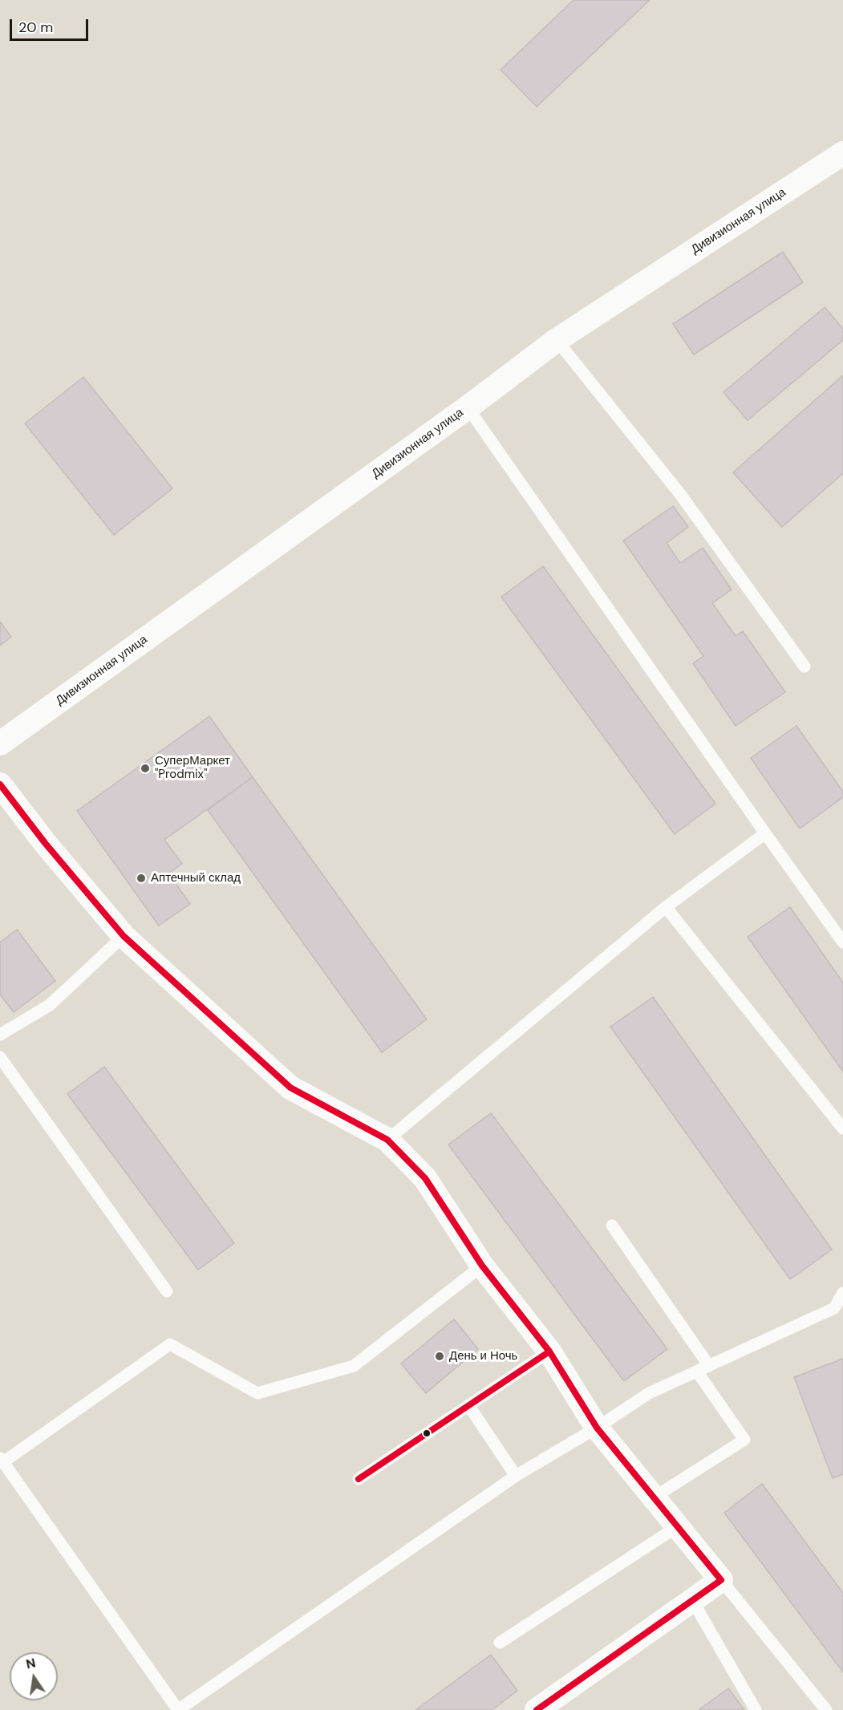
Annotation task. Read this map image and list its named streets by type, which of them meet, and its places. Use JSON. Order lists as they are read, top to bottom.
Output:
{
  "streets": {
    "street": ["Дивизионная улица"]
  },
  "places": ["СуперМаркет \"Prodmix\"", "Аптечный склад", "День и Ночь"],
  "scale_bar": "20 m",
  "north": "top"
}
